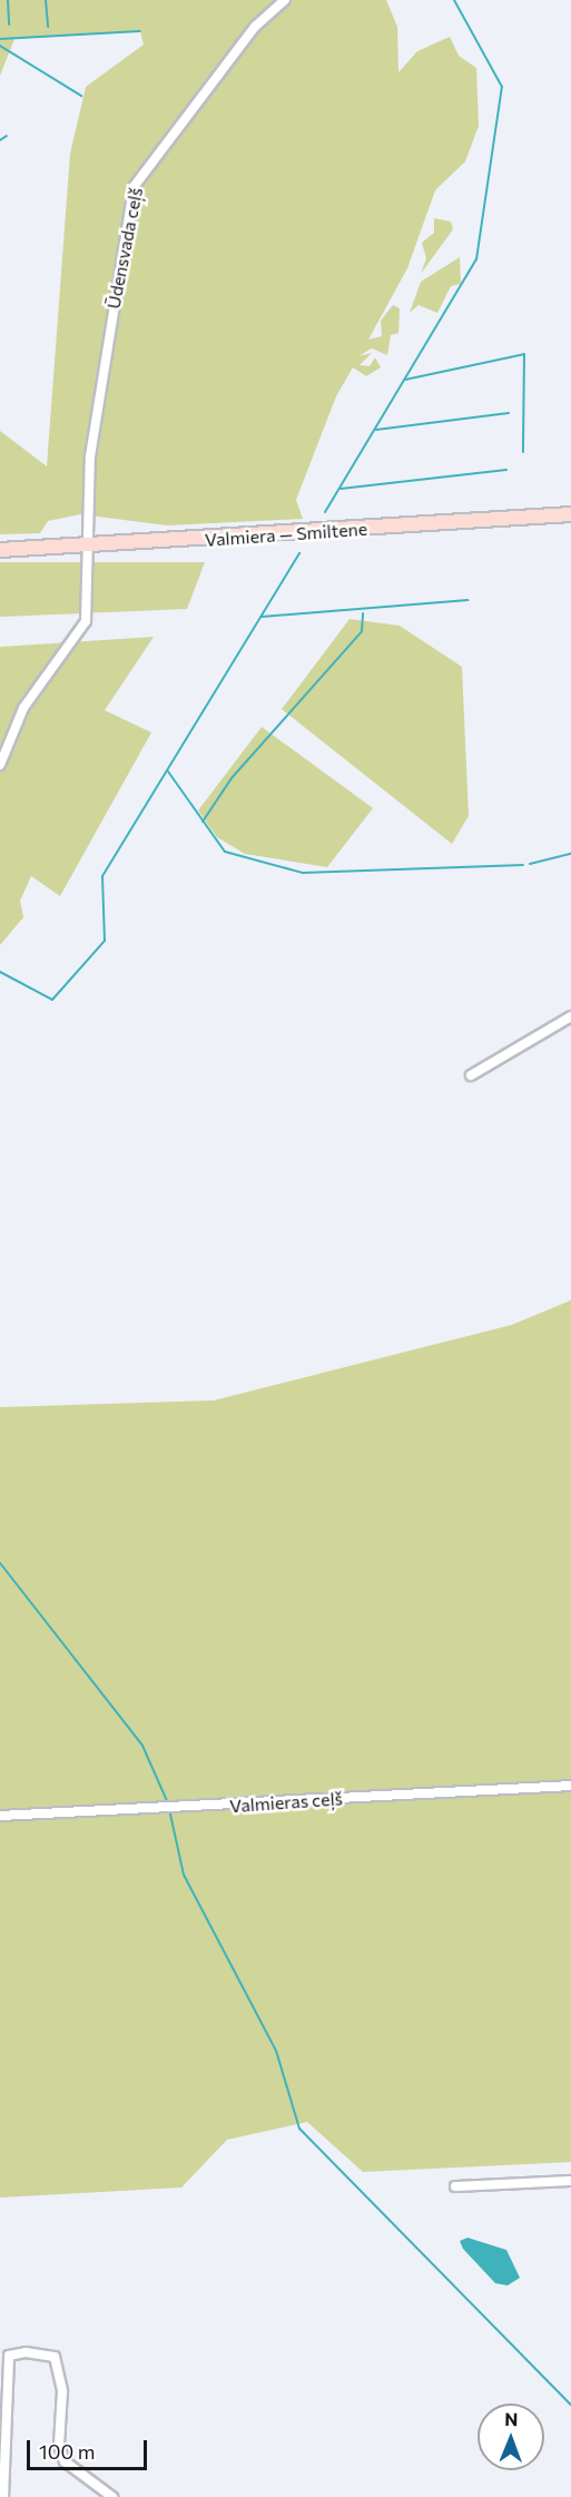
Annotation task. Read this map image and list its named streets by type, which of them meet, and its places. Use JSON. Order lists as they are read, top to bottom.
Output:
{
  "streets": {
    "main road": ["Valmiera — Smiltene"],
    "street": ["Ūdensvada ceļš", "Valmieras ceļš"]
  },
  "crossings": [
    ["Ūdensvada ceļš", "Valmiera — Smiltene"]
  ],
  "scale_bar": "100 m",
  "north": "top"
}
